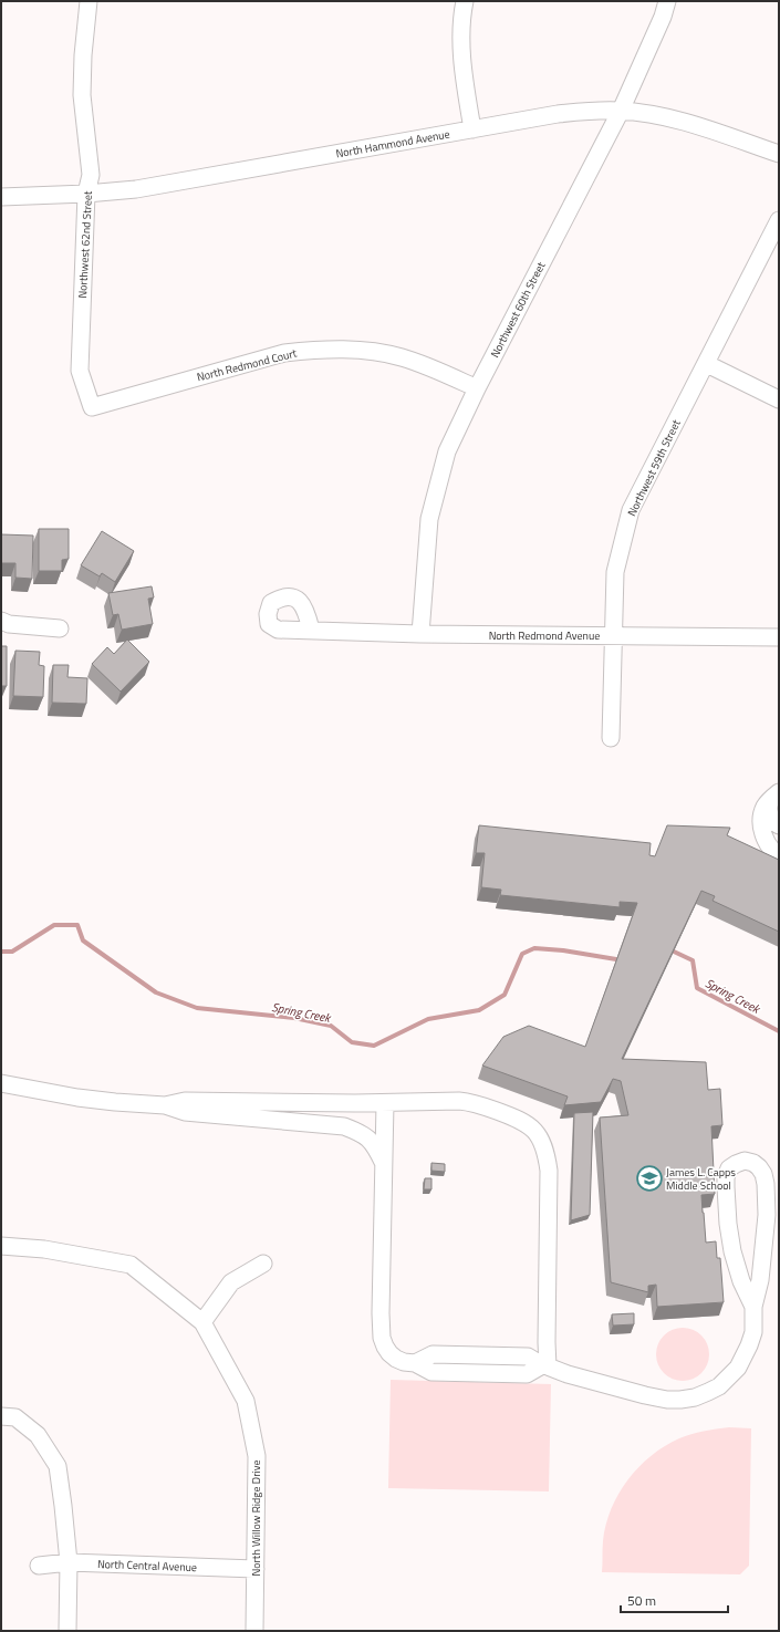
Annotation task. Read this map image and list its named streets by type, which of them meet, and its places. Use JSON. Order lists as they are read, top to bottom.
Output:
{
  "streets": {
    "street": [
      "North Hammond Avenue",
      "Northwest 62nd Street",
      "Northwest 60th Street",
      "North Redmond Court",
      "Northwest 59th Street",
      "North Redmond Avenue",
      "North Willow Ridge Drive",
      "North Central Avenue"
    ]
  },
  "crossings": [
    ["North Hammond Avenue", "Northwest 62nd Street"],
    ["North Hammond Avenue", "Northwest 60th Street"],
    ["Northwest 62nd Street", "North Redmond Court"],
    ["Northwest 60th Street", "North Redmond Court"],
    ["Northwest 60th Street", "North Redmond Avenue"],
    ["Northwest 59th Street", "North Redmond Avenue"],
    ["North Willow Ridge Drive", "North Central Avenue"]
  ],
  "water": ["Spring Creek"],
  "places": {
    "school or university": ["James L. Capps Middle School"]
  },
  "scale_bar": "50 m"
}
